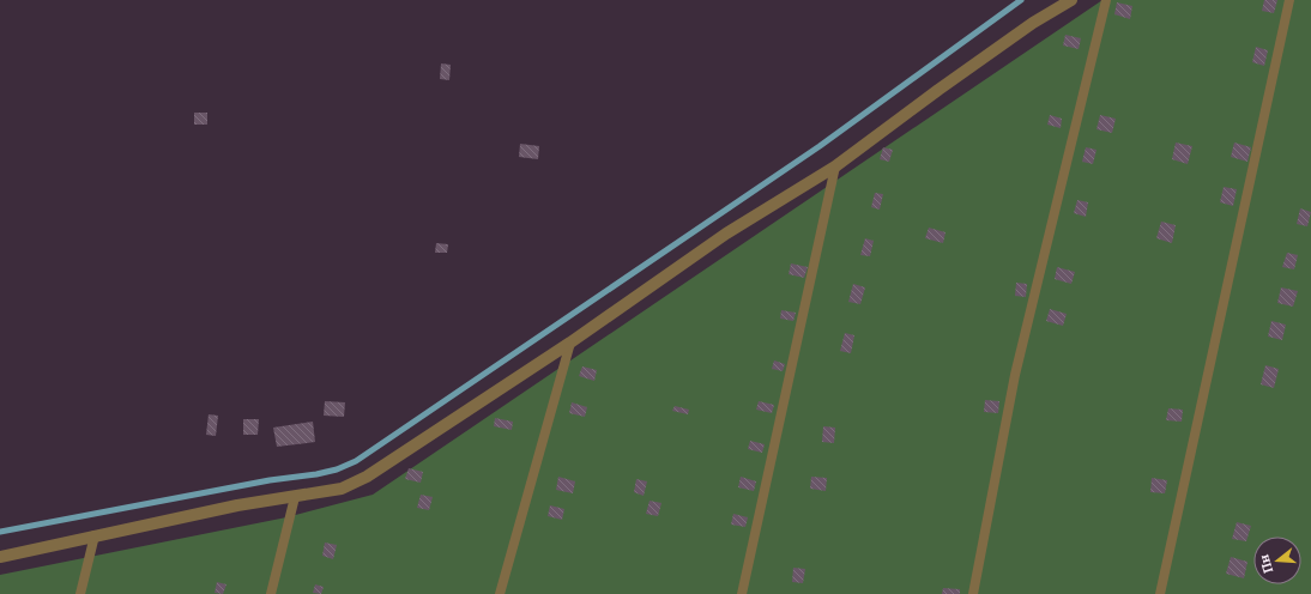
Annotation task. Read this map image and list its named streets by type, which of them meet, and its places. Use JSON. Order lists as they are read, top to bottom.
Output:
{
  "north": "left"
}
